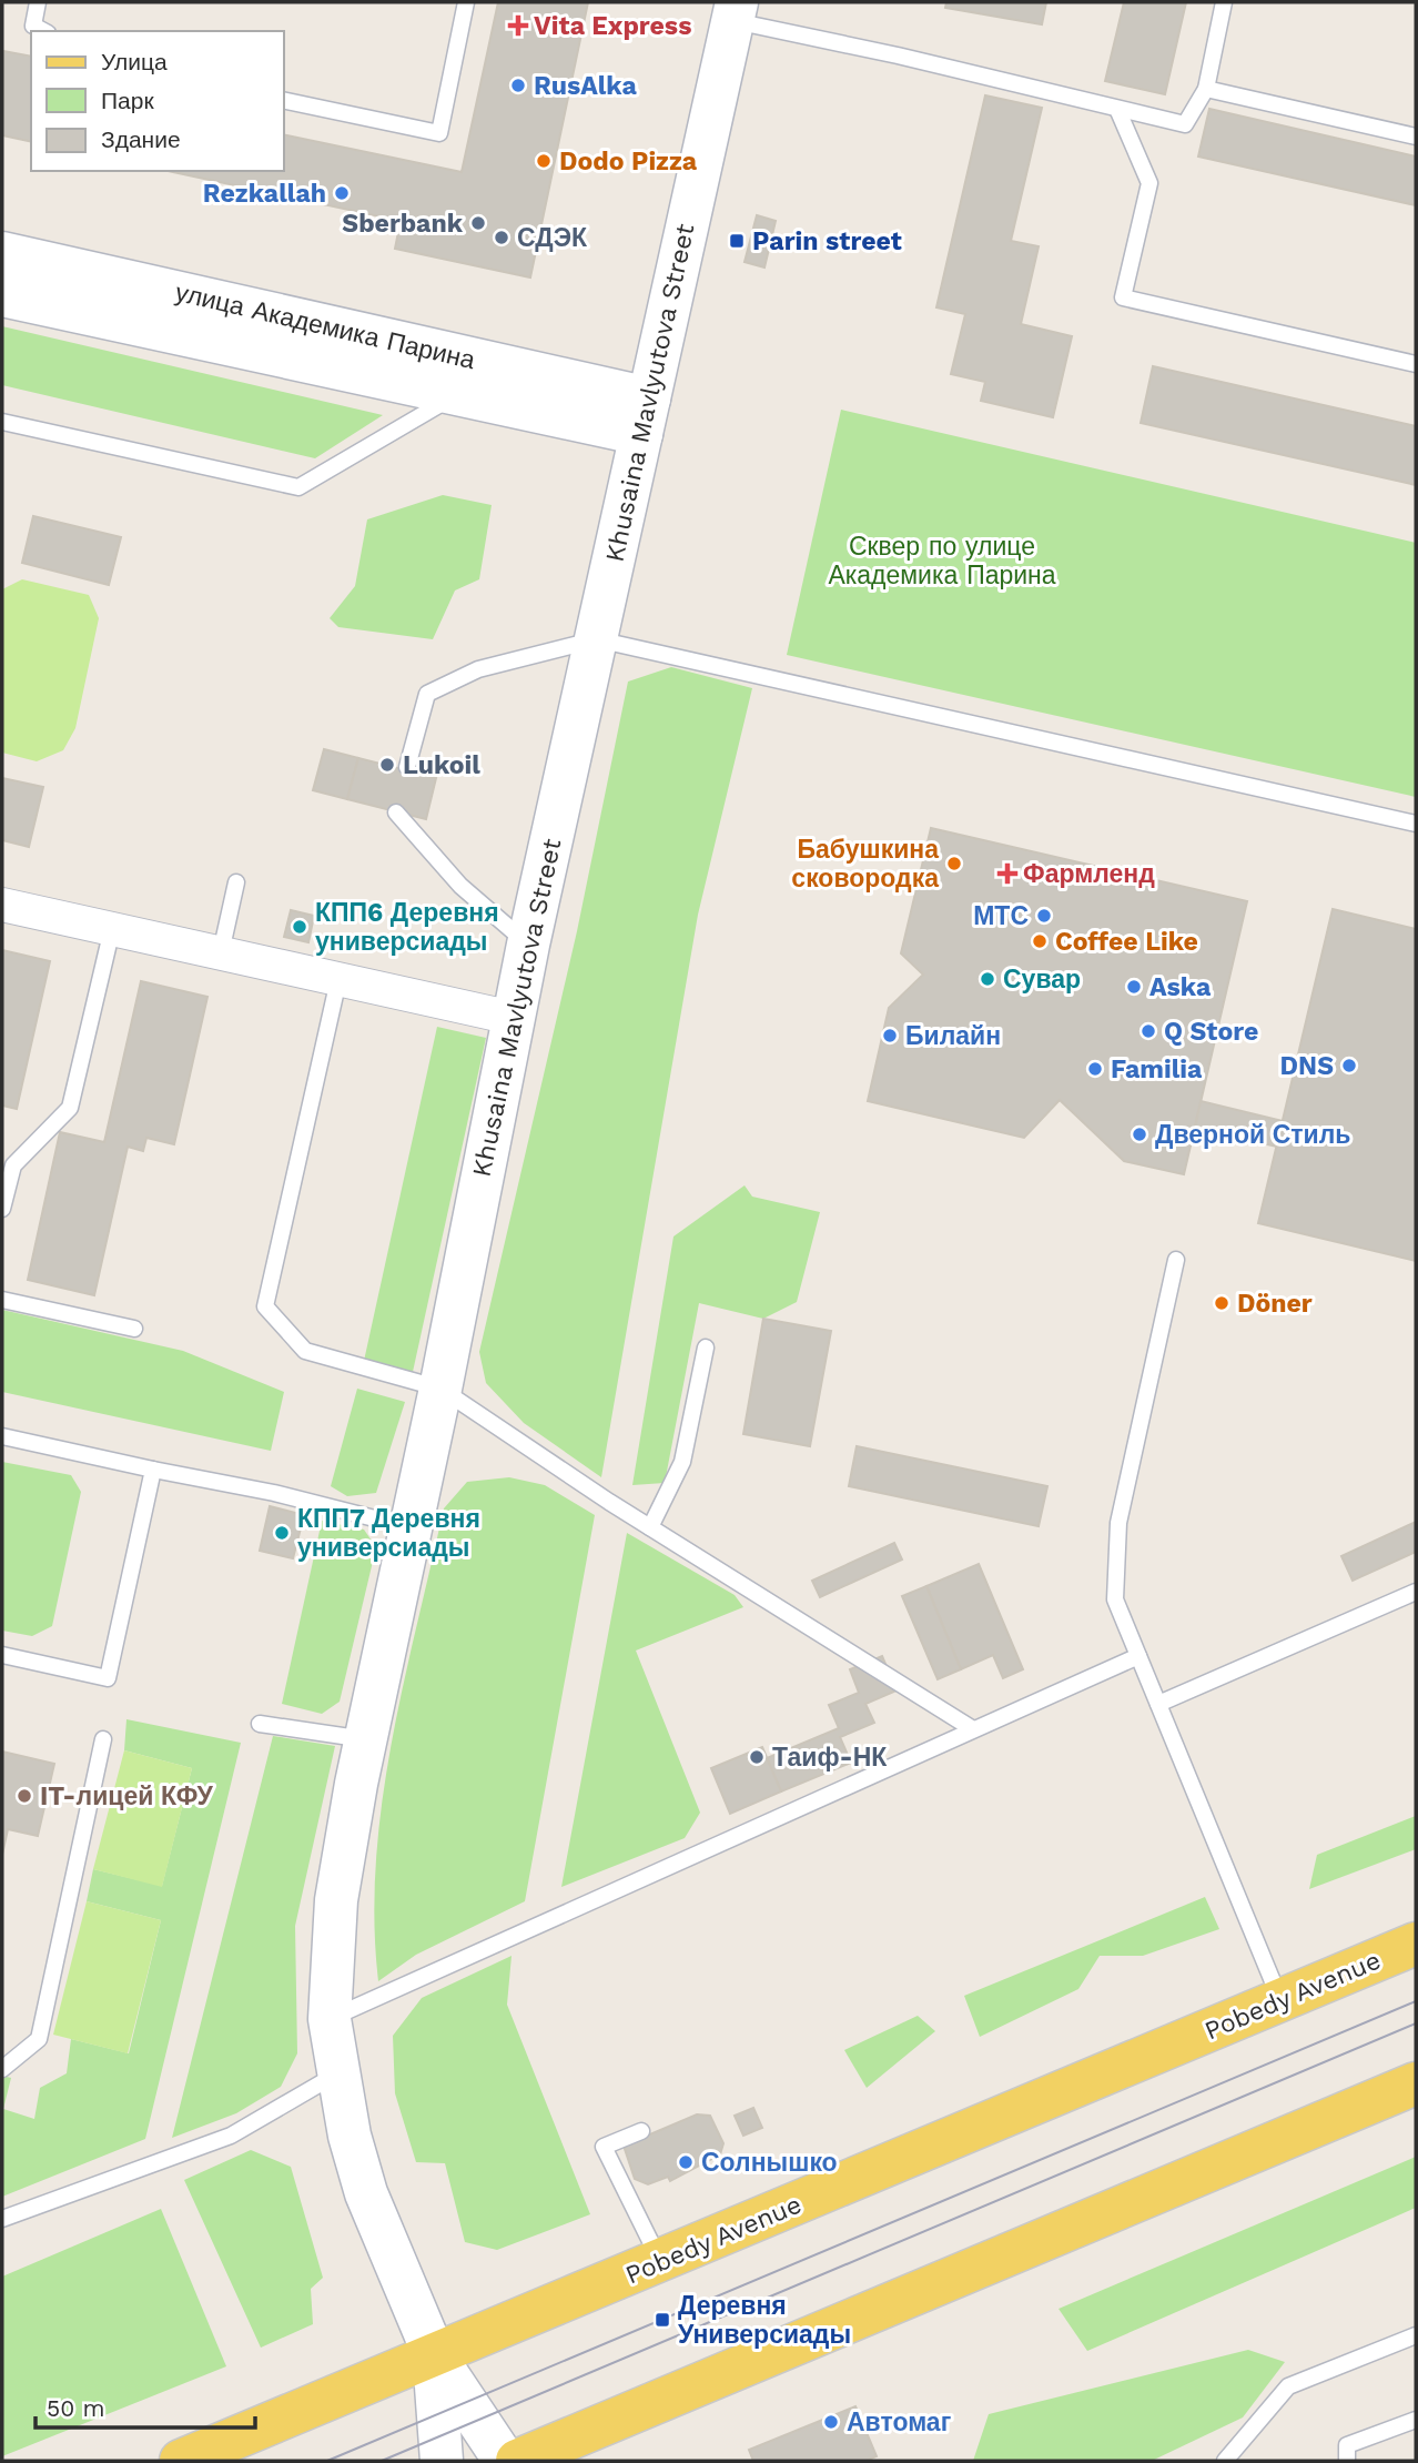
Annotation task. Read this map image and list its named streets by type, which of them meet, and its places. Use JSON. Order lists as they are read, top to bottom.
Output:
{
  "streets": {
    "main road": ["Pobedy Avenue"],
    "street": ["улица Академика Парина", "Khusaina Mavlyutova Street"]
  },
  "crossings": [
    ["улица Академика Парина", "Khusaina Mavlyutova Street"],
    ["Khusaina Mavlyutova Street", "Pobedy Avenue"]
  ],
  "parks": ["Сквер по улице Академика Парина"],
  "places": {
    "health": ["Vita Express", "Фармленд"],
    "other": [
      "RusAlka",
      "Dodo Pizza",
      "Rezkallah",
      "Sberbank",
      "СДЭК",
      "Lukoil",
      "Бабушкина сковородка",
      "МТС",
      "КПП6 Деревня универсиады",
      "Coffee Like",
      "Сувар",
      "Aska",
      "Q Store",
      "Билайн",
      "DNS",
      "Familia",
      "Дверной Стиль",
      "Döner",
      "КПП7 Деревня универсиады",
      "Таиф-НК",
      "IT-лицей КФУ",
      "Солнышко",
      "Автомаг"
    ],
    "transit": ["Parin street", "Деревня Универсиады"]
  },
  "legend": ["Улица", "Парк", "Здание"],
  "scale_bar": "50 m"
}
